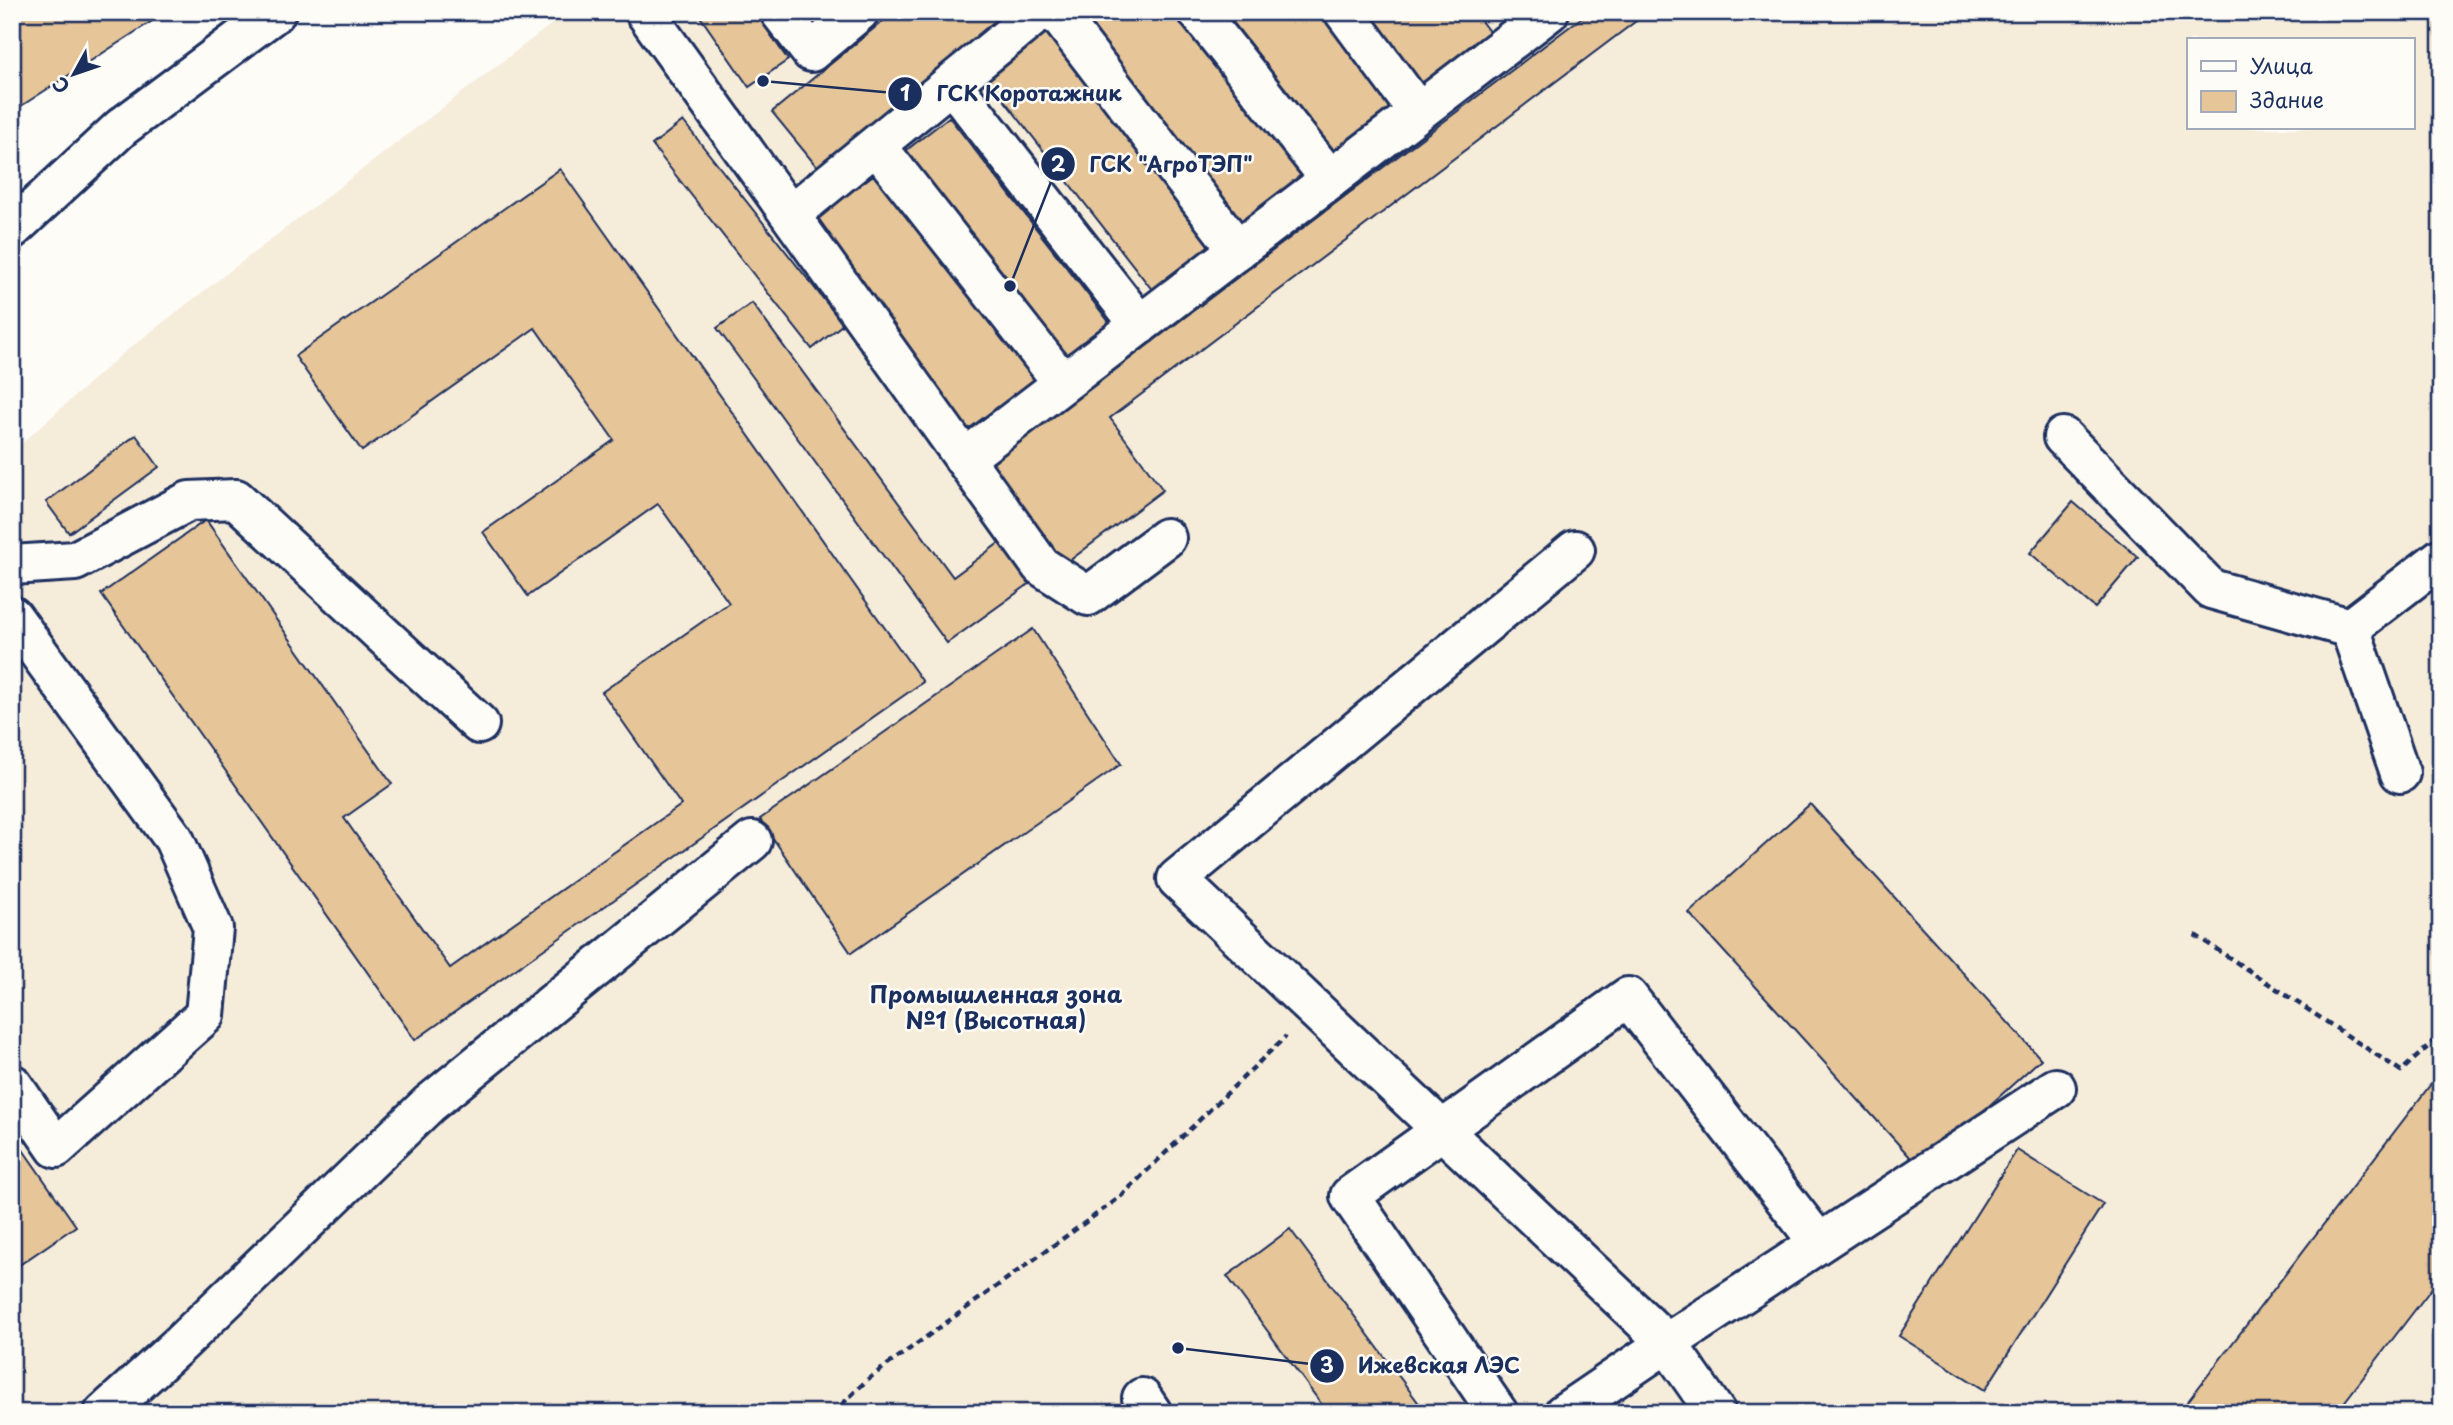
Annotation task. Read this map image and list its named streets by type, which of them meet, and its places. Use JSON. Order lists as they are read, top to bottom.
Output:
{
  "districts": ["Промышленная зона №1 (Высотная)"],
  "places": ["ГСК Коротажник", "ГСК \"АгроТЭП\"", "Ижевская ЛЭС"],
  "legend": ["Улица", "Здание"],
  "north": "bottom left"
}
